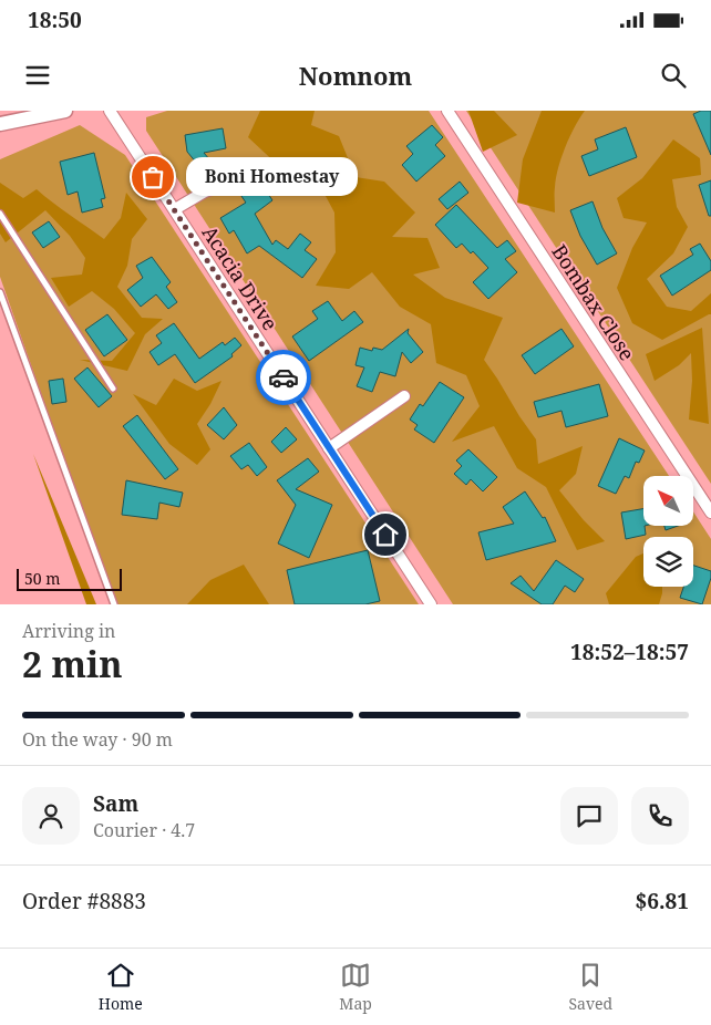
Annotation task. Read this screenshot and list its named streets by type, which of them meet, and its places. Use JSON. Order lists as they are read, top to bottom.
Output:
{
  "streets": {
    "street": ["Acacia Drive", "Bombax Close"]
  },
  "places": ["Boni Homestay"],
  "scale_bar": "50 m",
  "north": "top left",
  "page": {
    "status": "18:50",
    "header": "Nomnom",
    "bubble": "Boni Homestay",
    "scale": "50 m",
    "heading": ["2 min", "Arriving in", "18:52–18:57"],
    "panel": [
      "Sam",
      "Courier · 4.7",
      "Order #8883",
      "$6.81"
    ],
    "bar": "On the way · 90 m",
    "tabs": ["Home", "Map", "Saved"]
  }
}
